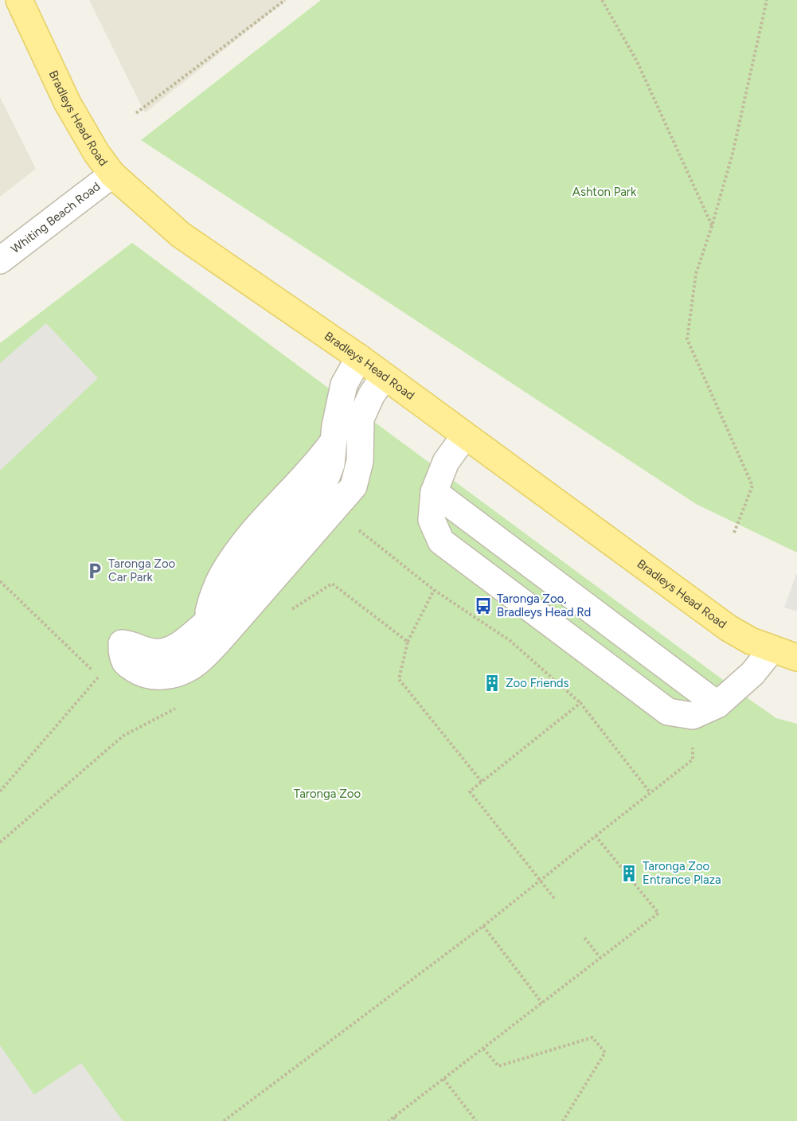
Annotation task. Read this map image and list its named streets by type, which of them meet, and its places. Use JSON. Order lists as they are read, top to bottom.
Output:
{
  "streets": {
    "main road": ["Bradleys Head Road"],
    "street": ["Whiting Beach Road"]
  },
  "crossings": [
    ["Bradleys Head Road", "Whiting Beach Road"]
  ],
  "parks": ["Ashton Park", "Taronga Zoo"],
  "places": {
    "parking": ["Taronga Zoo Car Park"],
    "bus stop": ["Taronga Zoo, Bradleys Head Rd"],
    "building": ["Zoo Friends", "Taronga Zoo Entrance Plaza"]
  }
}
